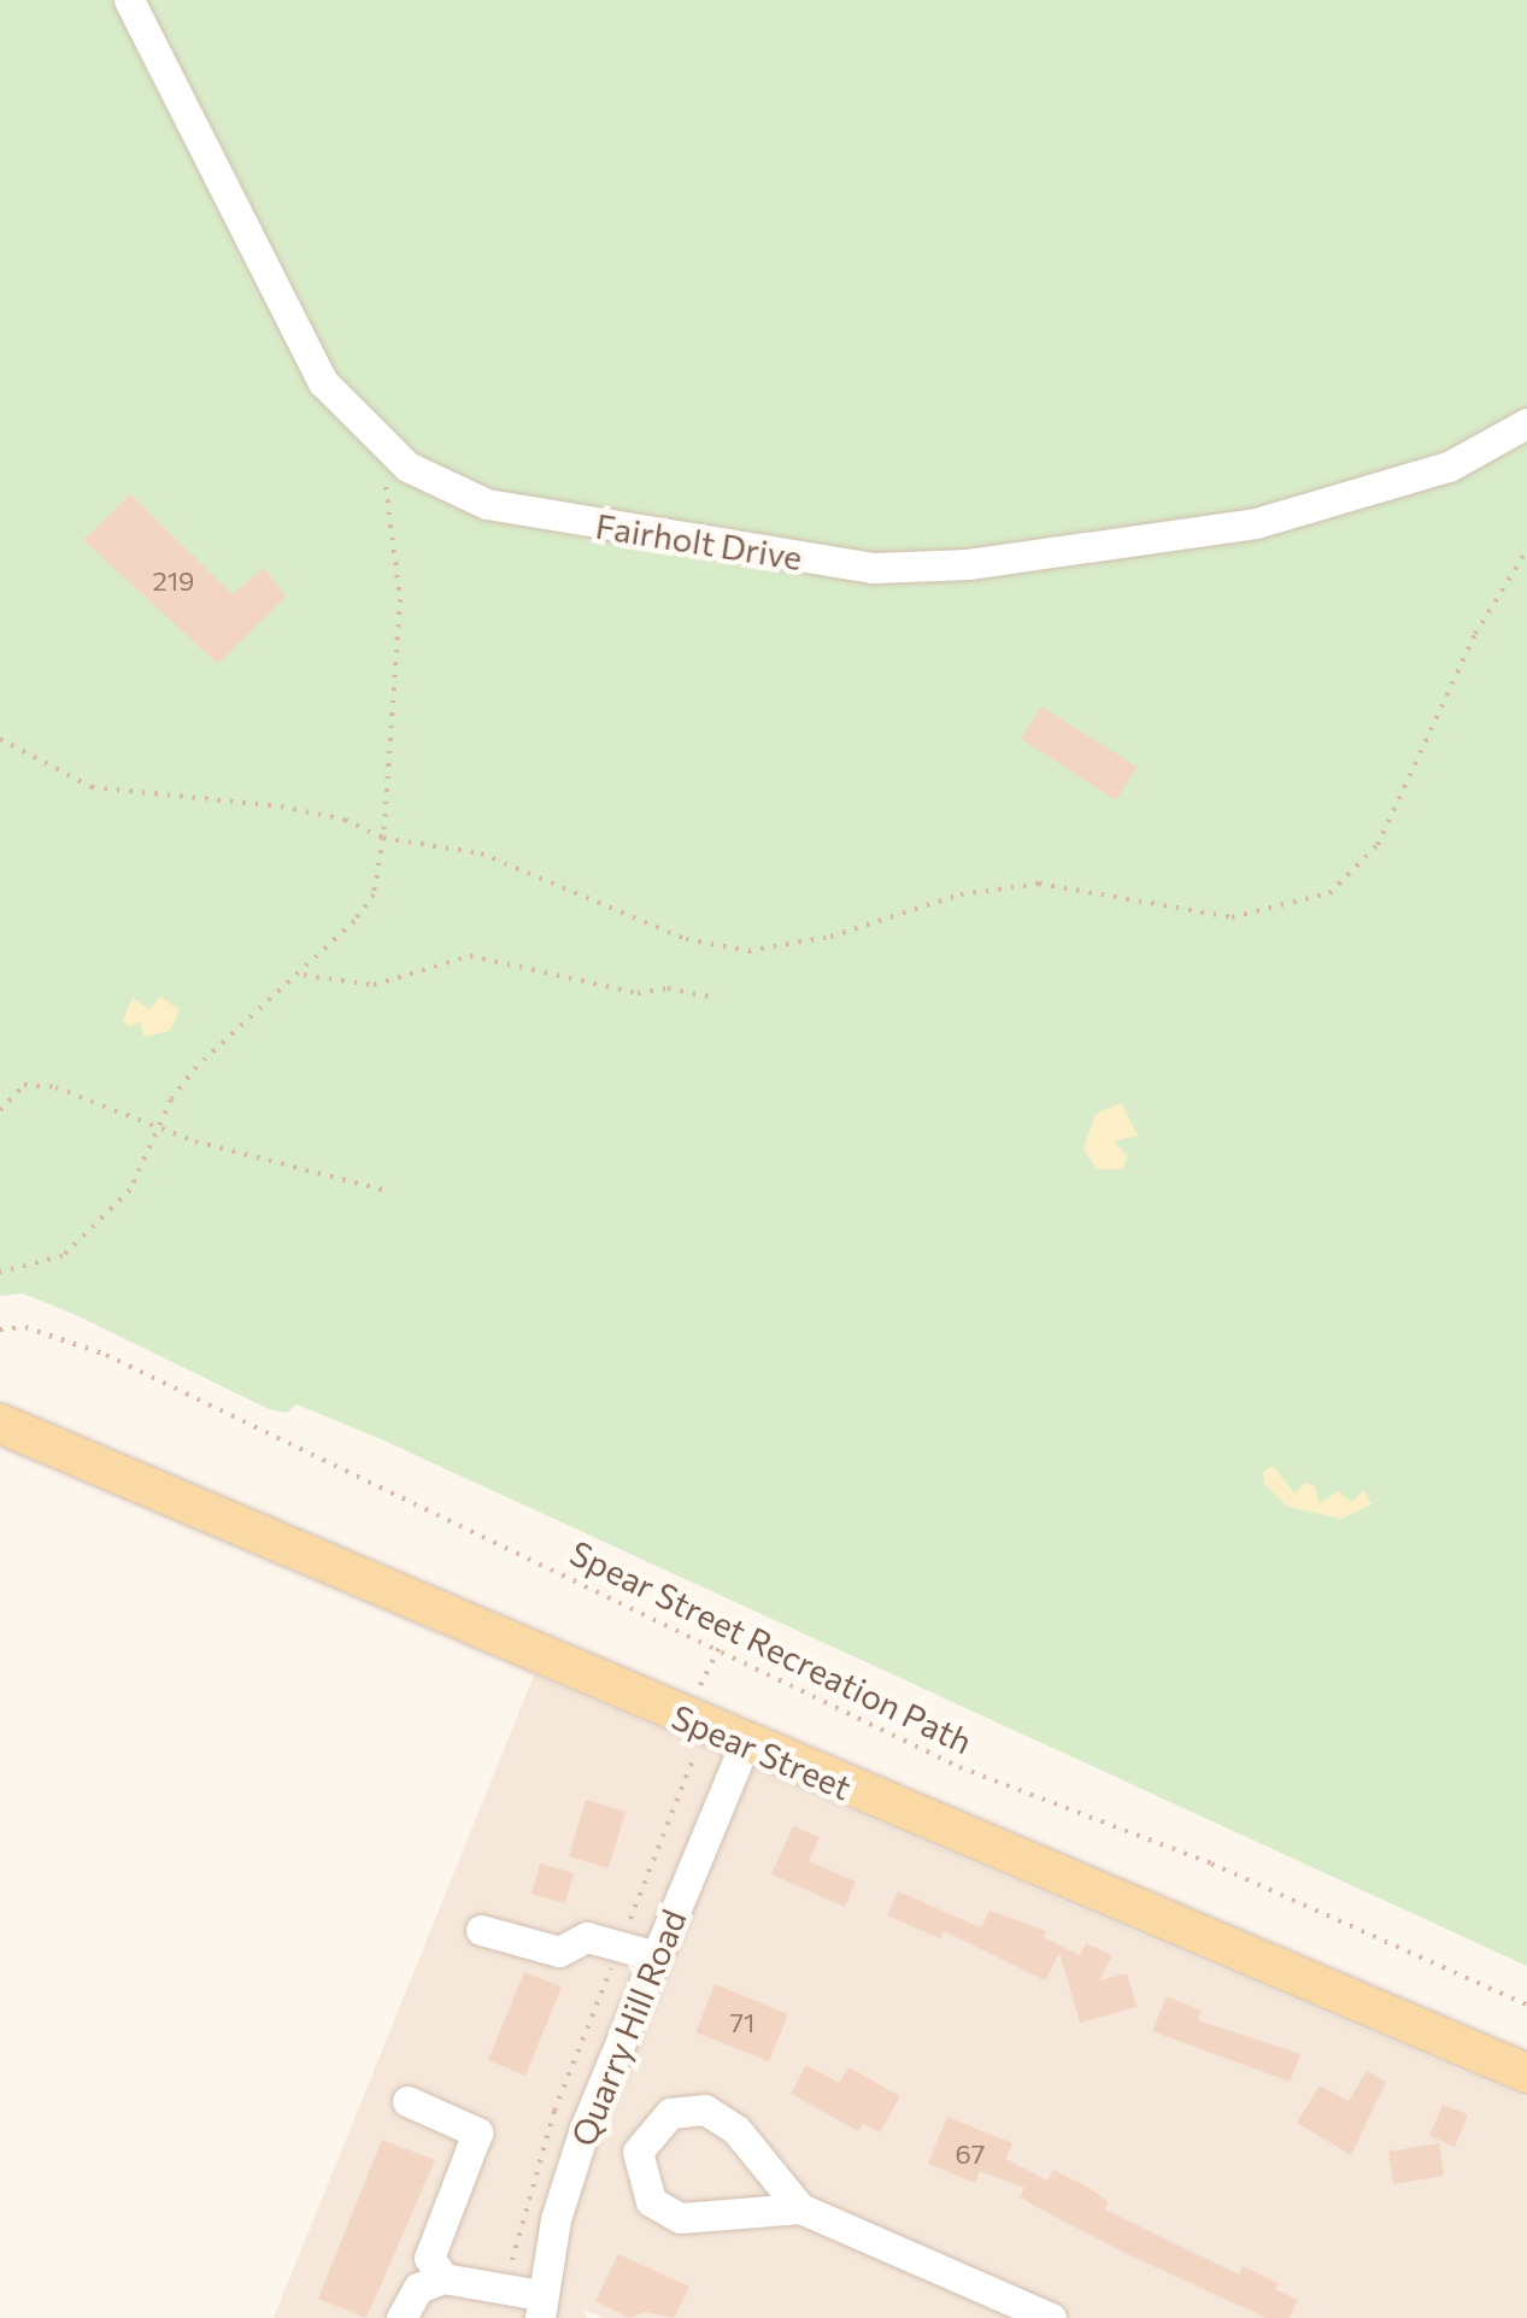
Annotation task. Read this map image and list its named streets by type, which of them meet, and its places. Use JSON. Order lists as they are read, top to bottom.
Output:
{
  "streets": {
    "main road": ["Spear Street"],
    "street": ["Fairholt Drive", "Quarry Hill Road"],
    "path": ["Spear Street Recreation Path"]
  },
  "crossings": [
    ["Spear Street", "Quarry Hill Road"]
  ],
  "house_numbers": ["219", "71", "67"]
}
